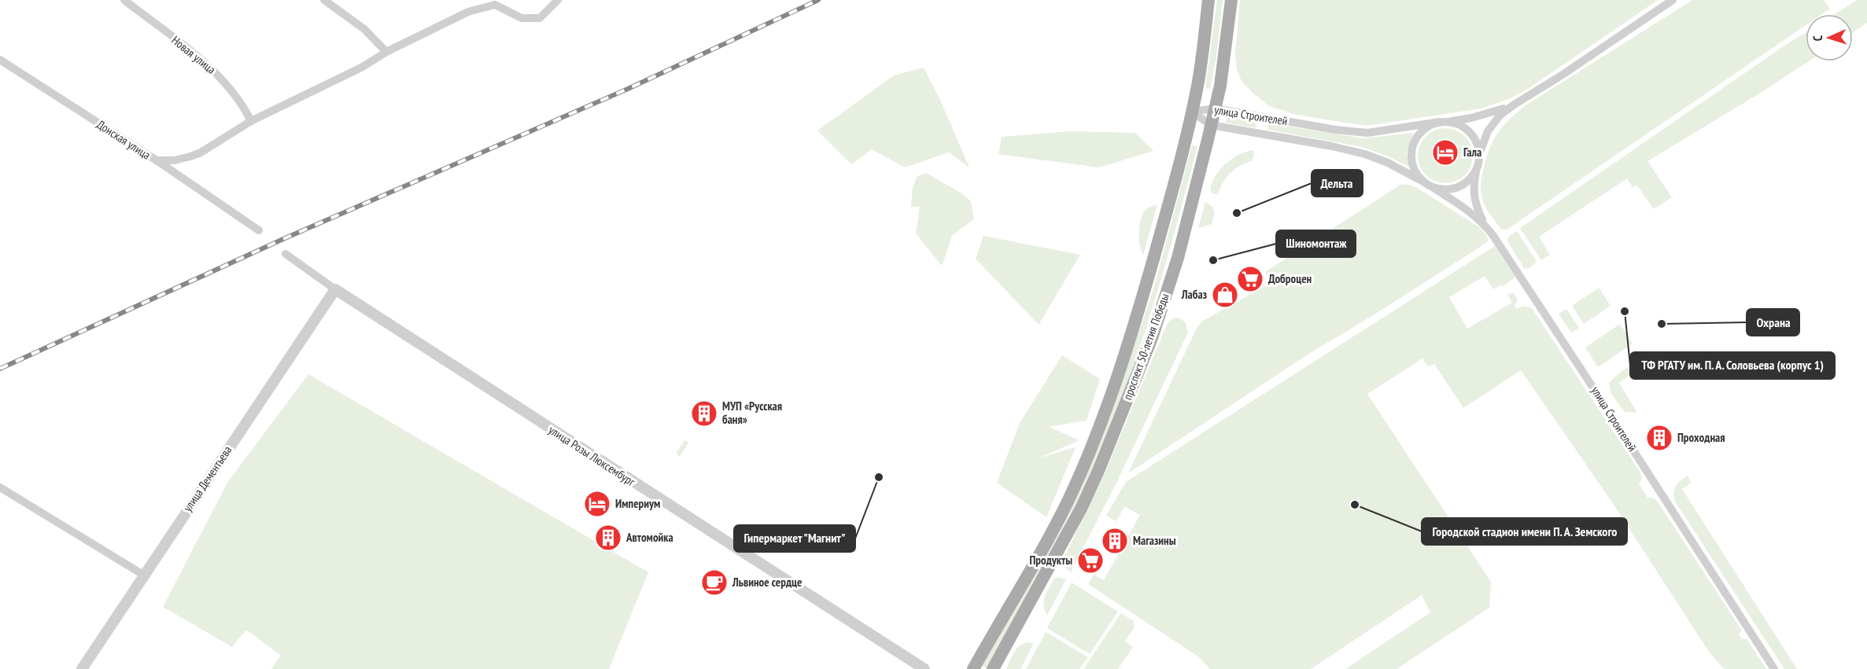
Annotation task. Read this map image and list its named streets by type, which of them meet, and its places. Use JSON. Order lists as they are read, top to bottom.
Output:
{
  "streets": {
    "main road": ["проспект 50-летия Победы"],
    "street": [
      "Новая улица",
      "улица Строителей",
      "Донская улица",
      "улица Розы Люксембург",
      "улица Дементьева"
    ]
  },
  "crossings": [
    ["улица Строителей", "проспект 50-летия Победы"],
    ["улица Розы Люксембург", "улица Дементьева"]
  ],
  "places": {
    "hotel": ["Гала", "Империум"],
    "other": [
      "Дельта",
      "Шиномонтаж",
      "ТФ РГАТУ им. П. А. Соловьева (корпус 1)",
      "Охрана",
      "Гипермаркет \"Магнит\"",
      "Городской стадион имени П. А. Земского"
    ],
    "supermarket": ["Доброцен", "Продукты"],
    "shop": ["Лабаз"],
    "building": [
      "МУП «Русская баня»",
      "Проходная",
      "Автомойка",
      "Магазины"
    ],
    "cafe": ["Львиное сердце"]
  },
  "north": "left"
}
